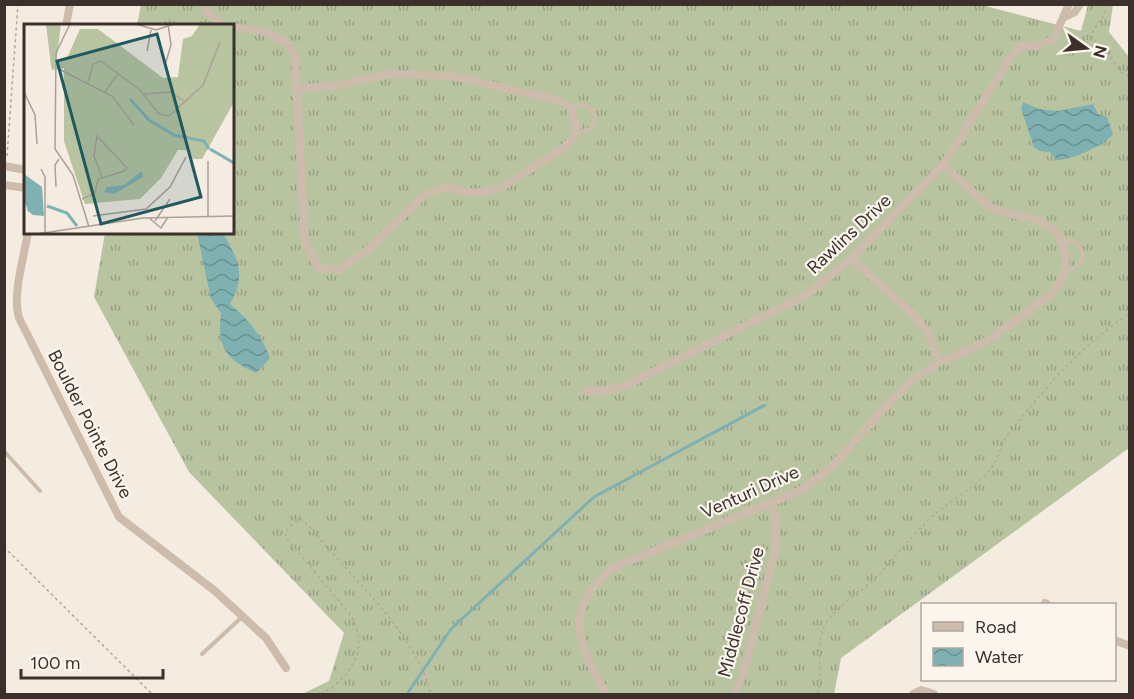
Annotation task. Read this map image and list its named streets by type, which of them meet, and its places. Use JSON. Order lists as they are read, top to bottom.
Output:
{
  "streets": {
    "street": [
      "Rawlins Drive",
      "Boulder Pointe Drive",
      "Venturi Drive",
      "Middlecoff Drive"
    ]
  },
  "crossings": [
    ["Venturi Drive", "Middlecoff Drive"]
  ],
  "legend": ["Road", "Water"],
  "scale_bar": "100 m",
  "north": "right"
}
